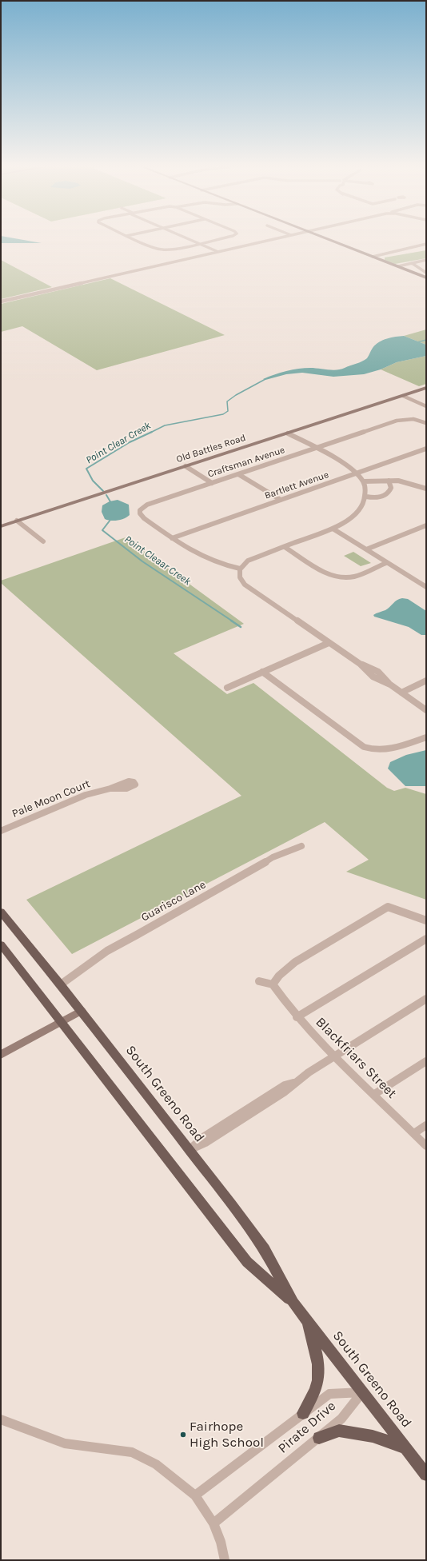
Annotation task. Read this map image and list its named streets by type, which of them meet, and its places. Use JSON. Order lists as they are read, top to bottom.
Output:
{
  "streets": {
    "main road": ["South Greeno Road"],
    "street": [
      "Old Battles Road",
      "Craftsman Avenue",
      "Bartlett Avenue",
      "Pale Moon Court",
      "Guarisco Lane",
      "Blackfriars Street",
      "Pirate Drive"
    ]
  },
  "crossings": [
    ["Craftsman Avenue", "Bartlett Avenue"],
    ["Guarisco Lane", "South Greeno Road"],
    ["South Greeno Road", "Pirate Drive"]
  ],
  "water": ["Point Clear Creek", "Point Cleaar Creek"],
  "places": ["Fairhope High School"]
}
